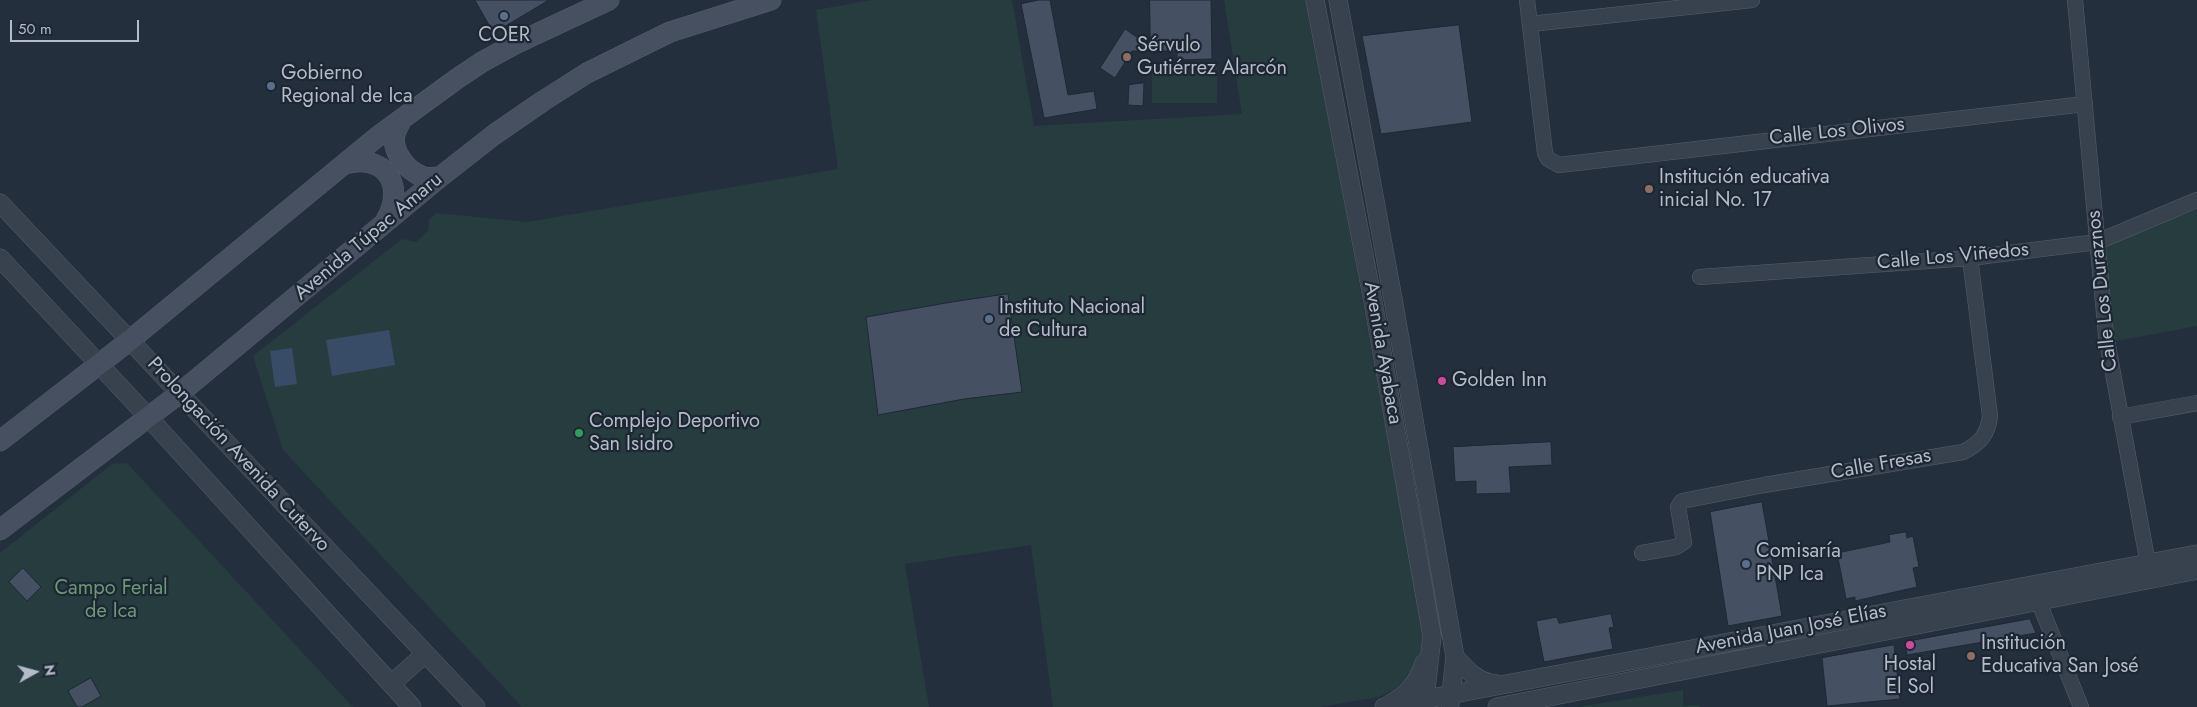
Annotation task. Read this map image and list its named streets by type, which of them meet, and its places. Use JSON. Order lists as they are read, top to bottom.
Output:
{
  "streets": {
    "main road": ["Avenida Túpac Amaru"],
    "street": [
      "Calle Los Olivos",
      "Calle Los Viñedos",
      "Calle Los Duraznos",
      "Avenida Ayabaca",
      "Prolongación Avenida Cutervo",
      "Calle Fresas",
      "Avenida Juan José Elías"
    ]
  },
  "crossings": [
    ["Calle Los Olivos", "Calle Los Duraznos"],
    ["Avenida Túpac Amaru", "Prolongación Avenida Cutervo"],
    ["Calle Los Viñedos", "Calle Los Duraznos"],
    ["Calle Los Viñedos", "Calle Fresas"],
    ["Calle Los Duraznos", "Avenida Juan José Elías"],
    ["Avenida Ayabaca", "Avenida Juan José Elías"]
  ],
  "parks": ["Campo Ferial de Ica"],
  "places": [
    "COER",
    "Sérvulo Gutiérrez Alarcón",
    "Gobierno Regional de Ica",
    "Institución educativa inicial No. 17",
    "Instituto Nacional de Cultura",
    "Golden Inn",
    "Complejo Deportivo San Isidro",
    "Comisaría PNP Ica",
    "Hostal El Sol",
    "Institución Educativa San José"
  ],
  "scale_bar": "50 m",
  "north": "right"
}
